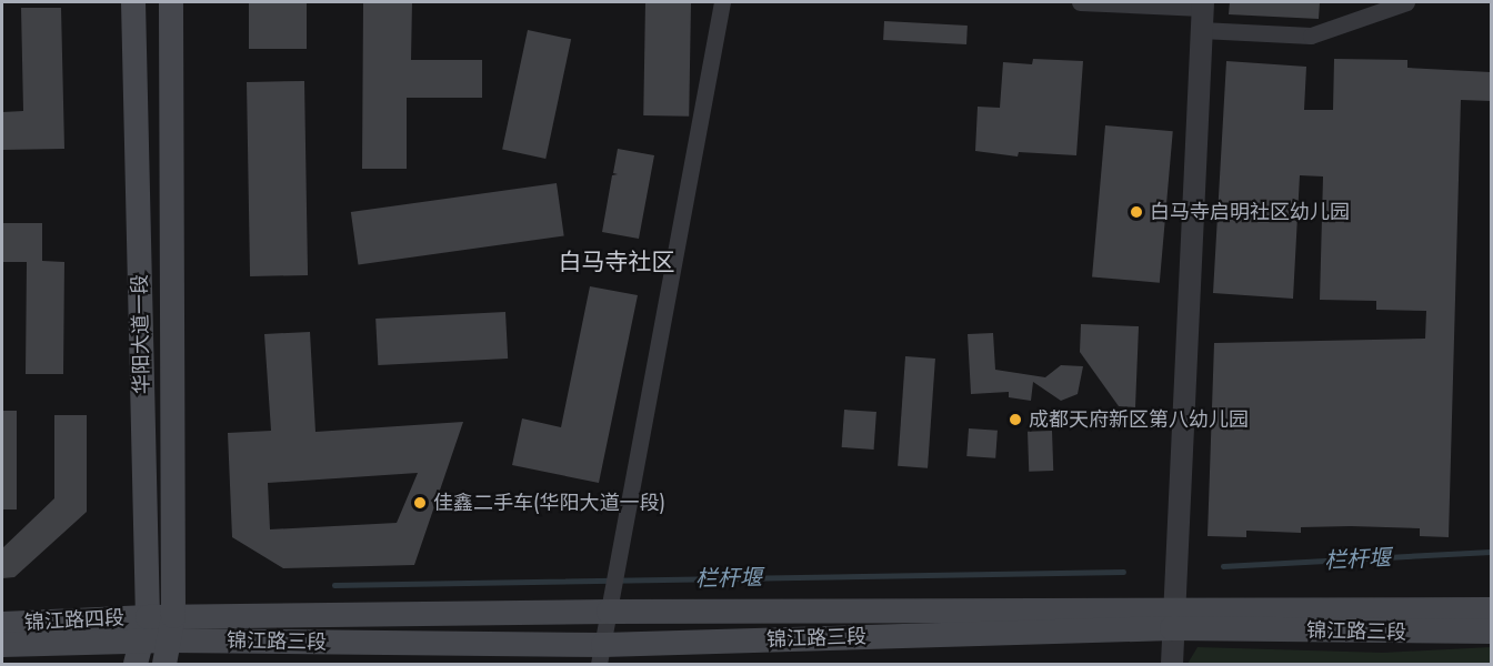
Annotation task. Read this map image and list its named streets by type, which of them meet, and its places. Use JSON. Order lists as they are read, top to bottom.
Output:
{
  "streets": {
    "main road": ["华阳大道一段", "锦江路四段", "锦江路三段"]
  },
  "crossings": [
    ["华阳大道一段", "锦江路四段"],
    ["华阳大道一段", "锦江路三段"],
    ["锦江路四段", "锦江路三段"]
  ],
  "districts": ["白马寺社区"],
  "water": ["栏杆堰"],
  "places": ["白马寺启明社区幼儿园", "成都天府新区第八幼儿园", "佳鑫二手车(华阳大道一段)"]
}
